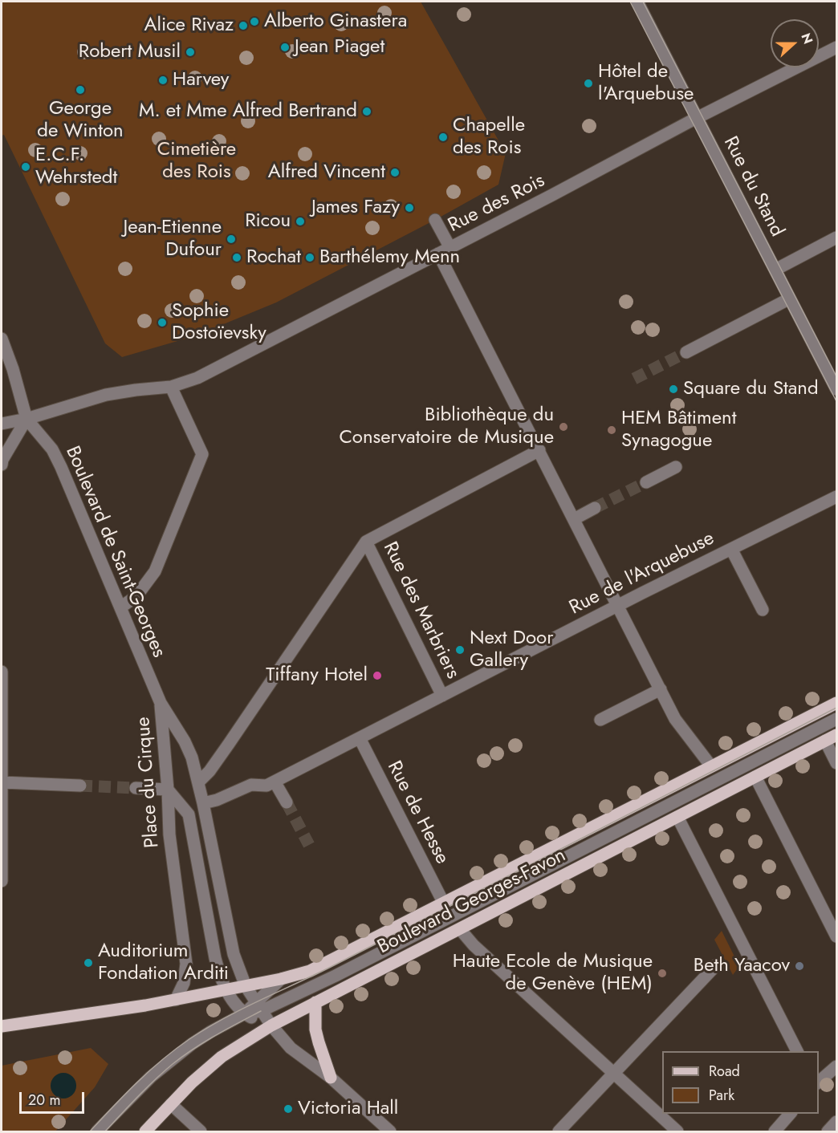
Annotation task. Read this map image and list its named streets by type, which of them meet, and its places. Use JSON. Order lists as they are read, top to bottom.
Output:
{
  "streets": {
    "main road": ["Boulevard Georges-Favon"],
    "street": [
      "Rue du Stand",
      "Rue des Rois",
      "Boulevard de Saint-Georges",
      "Rue de l'Arquebuse",
      "Rue des Marbriers",
      "Place du Cirque",
      "Rue de Hesse"
    ]
  },
  "crossings": [
    ["Rue du Stand", "Rue des Rois"],
    ["Rue des Rois", "Boulevard de Saint-Georges"],
    ["Boulevard de Saint-Georges", "Place du Cirque"],
    ["Rue de l'Arquebuse", "Rue des Marbriers"],
    ["Rue de l'Arquebuse", "Place du Cirque"],
    ["Rue de l'Arquebuse", "Rue de Hesse"],
    ["Place du Cirque", "Boulevard Georges-Favon"],
    ["Rue de Hesse", "Boulevard Georges-Favon"]
  ],
  "parks": ["Cimetière des Rois"],
  "places": [
    "Alberto Ginastera",
    "Alice Rivaz",
    "Jean Piaget",
    "Robert Musil",
    "Harvey",
    "Hôtel de l'Arquebuse",
    "George de Winton",
    "M. et Mme Alfred Bertrand",
    "Chapelle des Rois",
    "E.C.F. Wehrstedt",
    "Alfred Vincent",
    "James Fazy",
    "Ricou",
    "Jean-Etienne Dufour",
    "Rochat",
    "Barthélemy Menn",
    "Sophie Dostoïevsky",
    "Square du Stand",
    "Bibliothèque du Conservatoire de Musique",
    "HEM Bâtiment Synagogue",
    "Next Door Gallery",
    "Tiffany Hotel",
    "Auditorium Fondation Arditi",
    "Beth Yaacov",
    "Haute Ecole de Musique de Genève (HEM)",
    "Victoria Hall"
  ],
  "legend": ["Road", "Park"],
  "scale_bar": "20 m",
  "north": "right"
}
